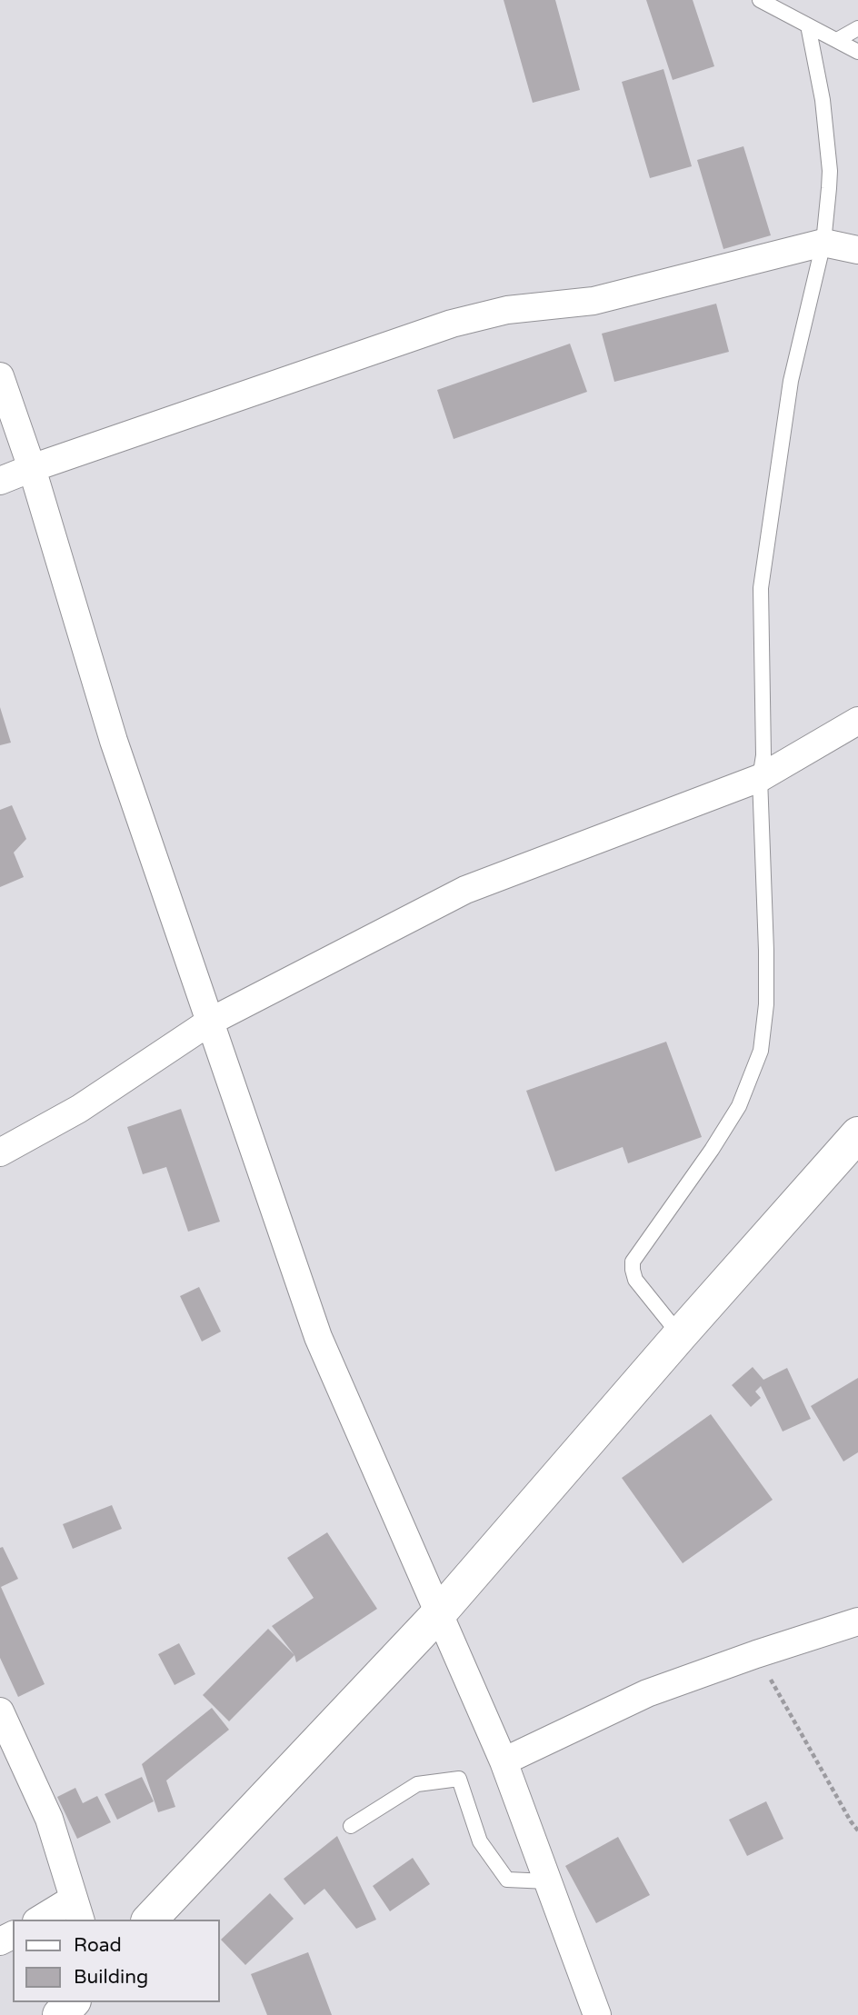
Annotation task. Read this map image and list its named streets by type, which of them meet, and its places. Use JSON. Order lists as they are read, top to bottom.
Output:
{
  "legend": ["Road", "Building"]
}
